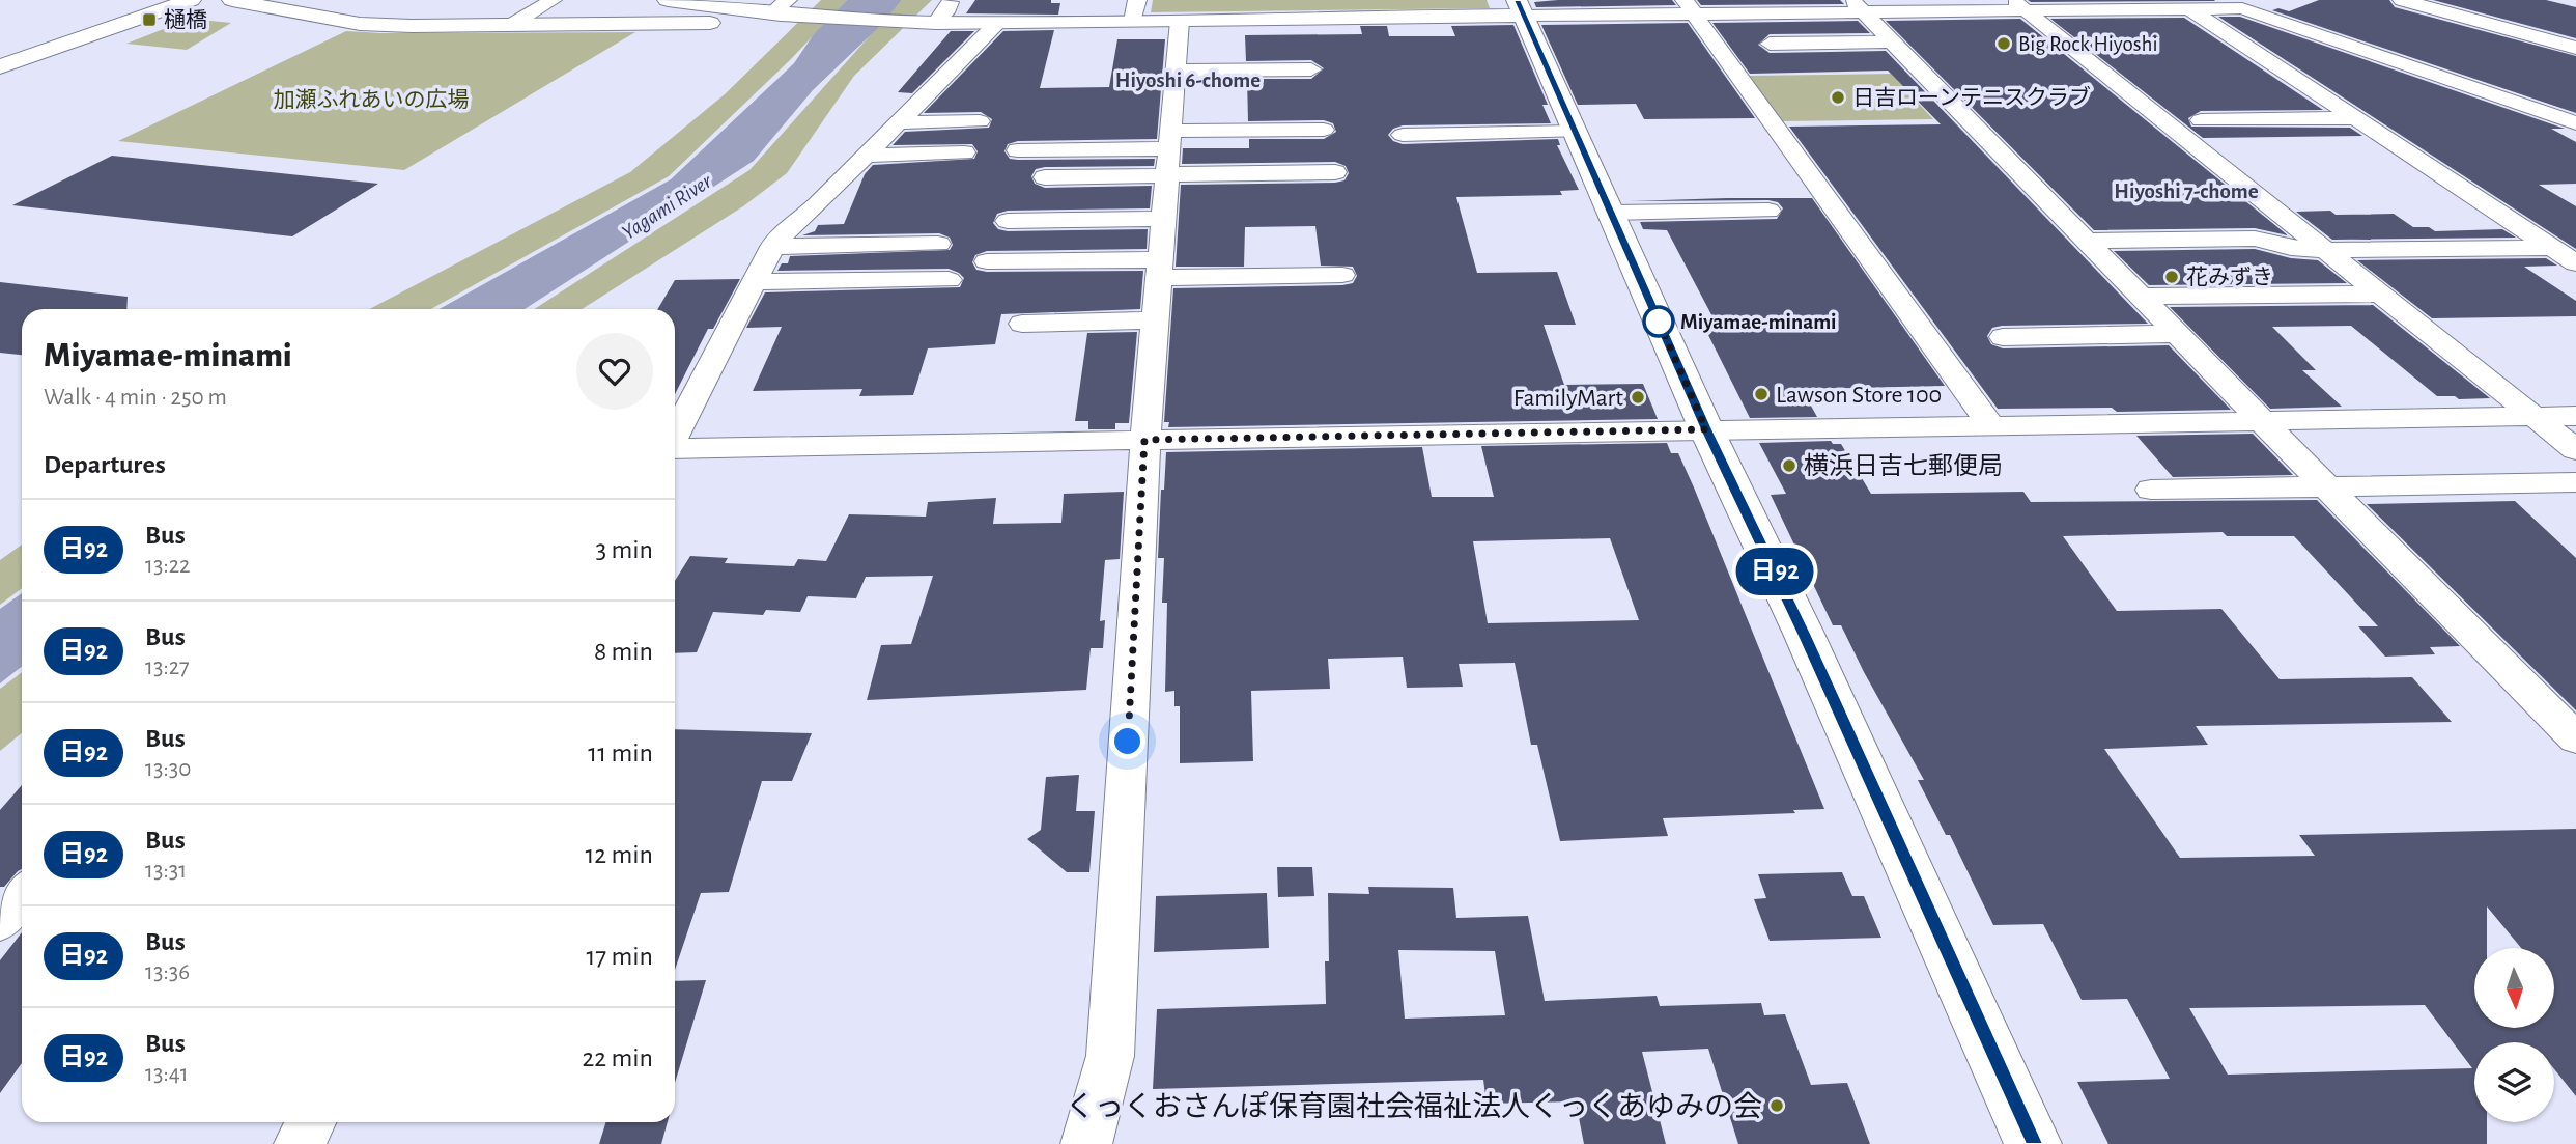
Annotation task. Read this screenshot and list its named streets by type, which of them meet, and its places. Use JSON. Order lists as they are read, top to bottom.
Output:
{
  "districts": ["Hiyoshi 6-chome", "Hiyoshi 7-chome"],
  "water": ["Yagami River"],
  "parks": ["加瀬ふれあいの広場"],
  "places": {
    "transit": ["樋橋"],
    "other": [
      "Big Rock Hiyoshi",
      "日吉ローンテニスクラブ",
      "花みずき",
      "Miyamae-minami",
      "Lawson Store 100",
      "FamilyMart",
      "横浜日吉七郵便局",
      "くっくおさんぽ保育園社会福祉法人くっくあゆみの会"
    ]
  },
  "lines": ["bus line 日92"],
  "north": "bottom",
  "page": {
    "on_map": "日92",
    "heading": [
      ["Miyamae-minami", "Walk · 4 min · 250 m"],
      "Departures"
    ],
    "list": [
      {
        "mark": "日92",
        "name": "Bus",
        "note": "13:22",
        "value": "3 min"
      },
      {
        "mark": "日92",
        "name": "Bus",
        "note": "13:27",
        "value": "8 min"
      },
      {
        "mark": "日92",
        "name": "Bus",
        "note": "13:30",
        "value": "11 min"
      },
      {
        "mark": "日92",
        "name": "Bus",
        "note": "13:31",
        "value": "12 min"
      },
      {
        "mark": "日92",
        "name": "Bus",
        "note": "13:36",
        "value": "17 min"
      },
      {
        "mark": "日92",
        "name": "Bus",
        "note": "13:41",
        "value": "22 min"
      }
    ]
  }
}
